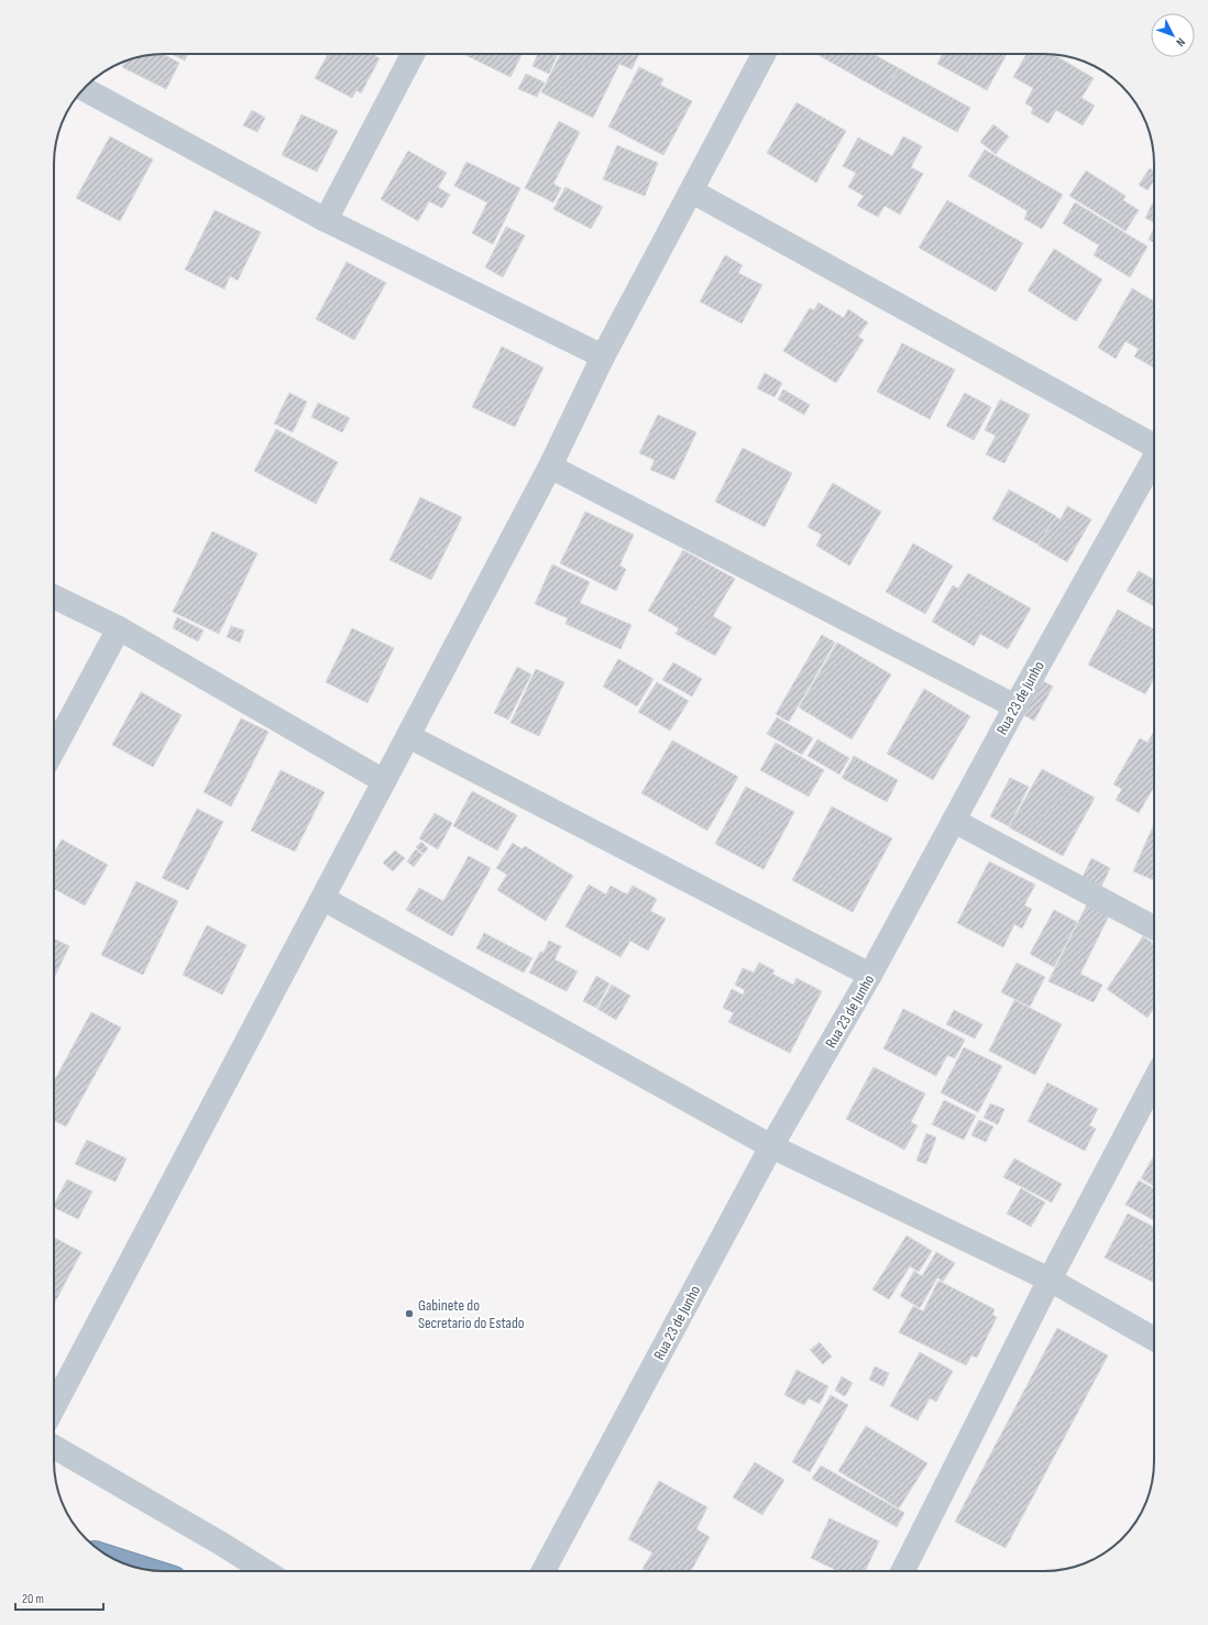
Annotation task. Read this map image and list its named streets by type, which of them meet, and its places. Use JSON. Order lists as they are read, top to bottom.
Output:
{
  "streets": {
    "street": ["Rua 23 de Junho"]
  },
  "places": ["Gabinete do Secretario do Estado"],
  "scale_bar": "20 m",
  "north": "bottom right"
}
